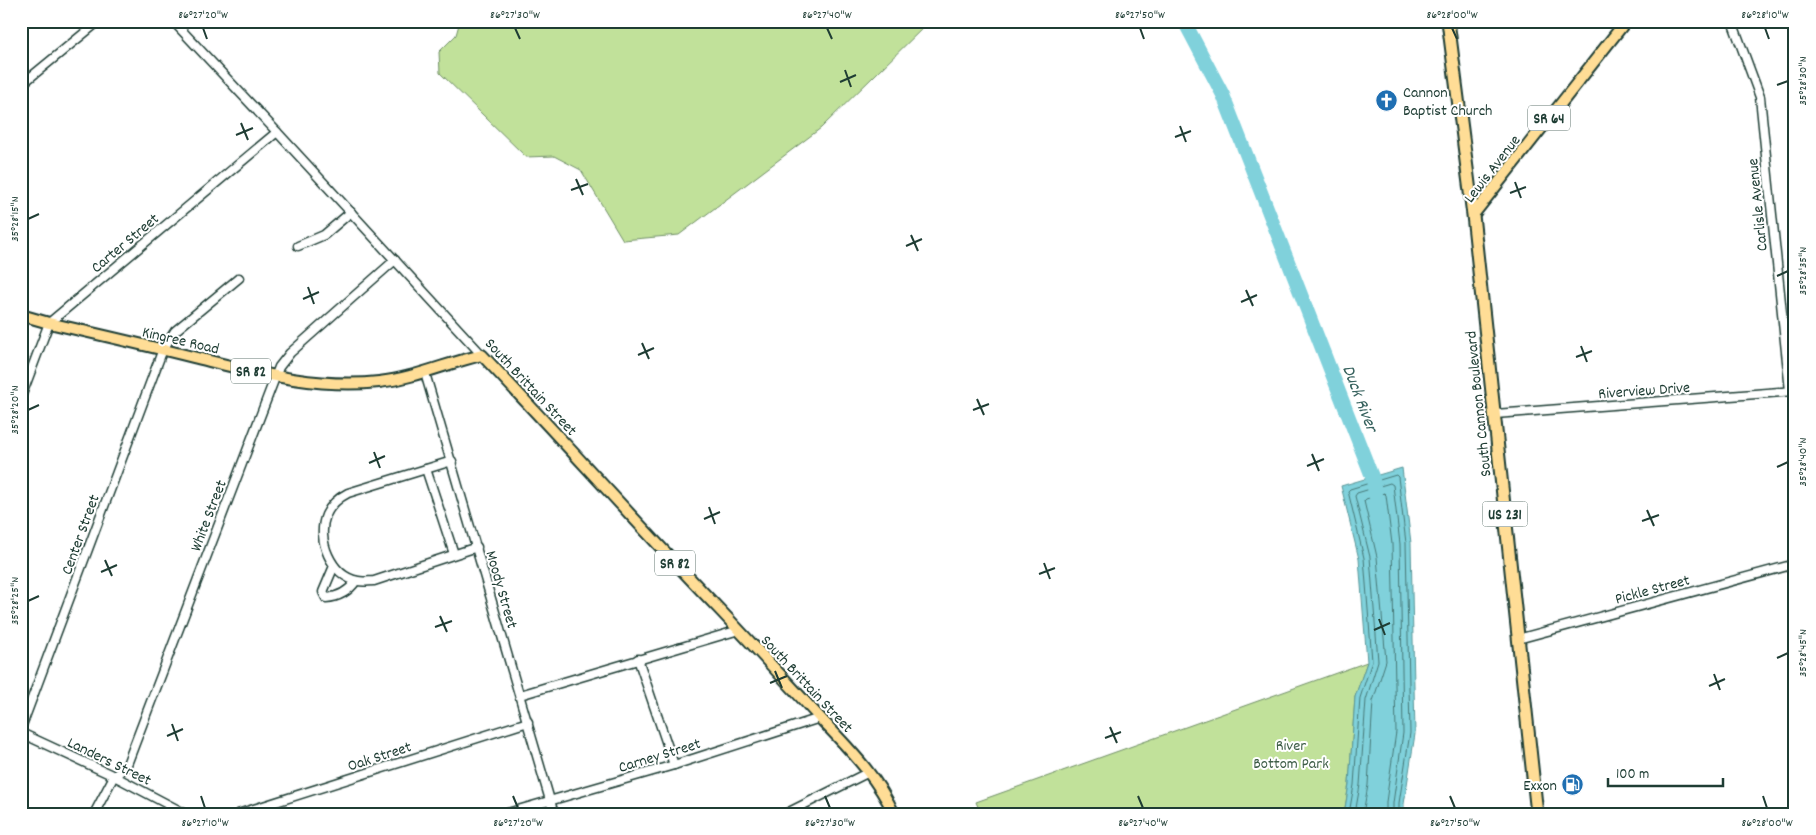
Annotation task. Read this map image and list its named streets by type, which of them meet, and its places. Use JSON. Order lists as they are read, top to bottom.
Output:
{
  "streets": {
    "highway": ["South Cannon Boulevard", "US 231"],
    "main road": [
      "SR 64",
      "Lewis Avenue",
      "Kingree Road",
      "SR 82",
      "South Brittain Street"
    ],
    "street": [
      "Carlisle Avenue",
      "Carter Street",
      "Riverview Drive",
      "White Street",
      "Center Street",
      "Pickle Street",
      "Moody Street",
      "Carney Street",
      "Oak Street",
      "Landers Street"
    ]
  },
  "crossings": [
    ["Lewis Avenue", "South Cannon Boulevard"],
    ["Carlisle Avenue", "Riverview Drive"],
    ["Carter Street", "Kingree Road"],
    ["Carter Street", "South Brittain Street"],
    ["Kingree Road", "South Brittain Street"],
    ["Kingree Road", "White Street"],
    ["Kingree Road", "Center Street"],
    ["Kingree Road", "Moody Street"],
    ["SR 82", "South Brittain Street"],
    ["South Brittain Street", "White Street"],
    ["South Brittain Street", "Carney Street"],
    ["Riverview Drive", "South Cannon Boulevard"],
    ["South Cannon Boulevard", "Pickle Street"],
    ["White Street", "Landers Street"],
    ["Moody Street", "Carney Street"],
    ["Moody Street", "Oak Street"]
  ],
  "water": ["Duck River"],
  "parks": ["River Bottom Park"],
  "places": {
    "church": ["Cannon Baptist Church"],
    "fuel station": ["Exxon"]
  },
  "scale_bar": "100 m",
  "coordinates": [
    "86°27'20\"W",
    "86°27'30\"W",
    "86°27'40\"W",
    "86°27'50\"W",
    "86°28'00\"W",
    "86°28'10\"W",
    "35°28'30\"N",
    "35°28'15\"N",
    "35°28'35\"N",
    "35°28'20\"N",
    "35°28'40\"N",
    "35°28'25\"N",
    "35°28'45\"N",
    "86°27'10\"W"
  ]
}
